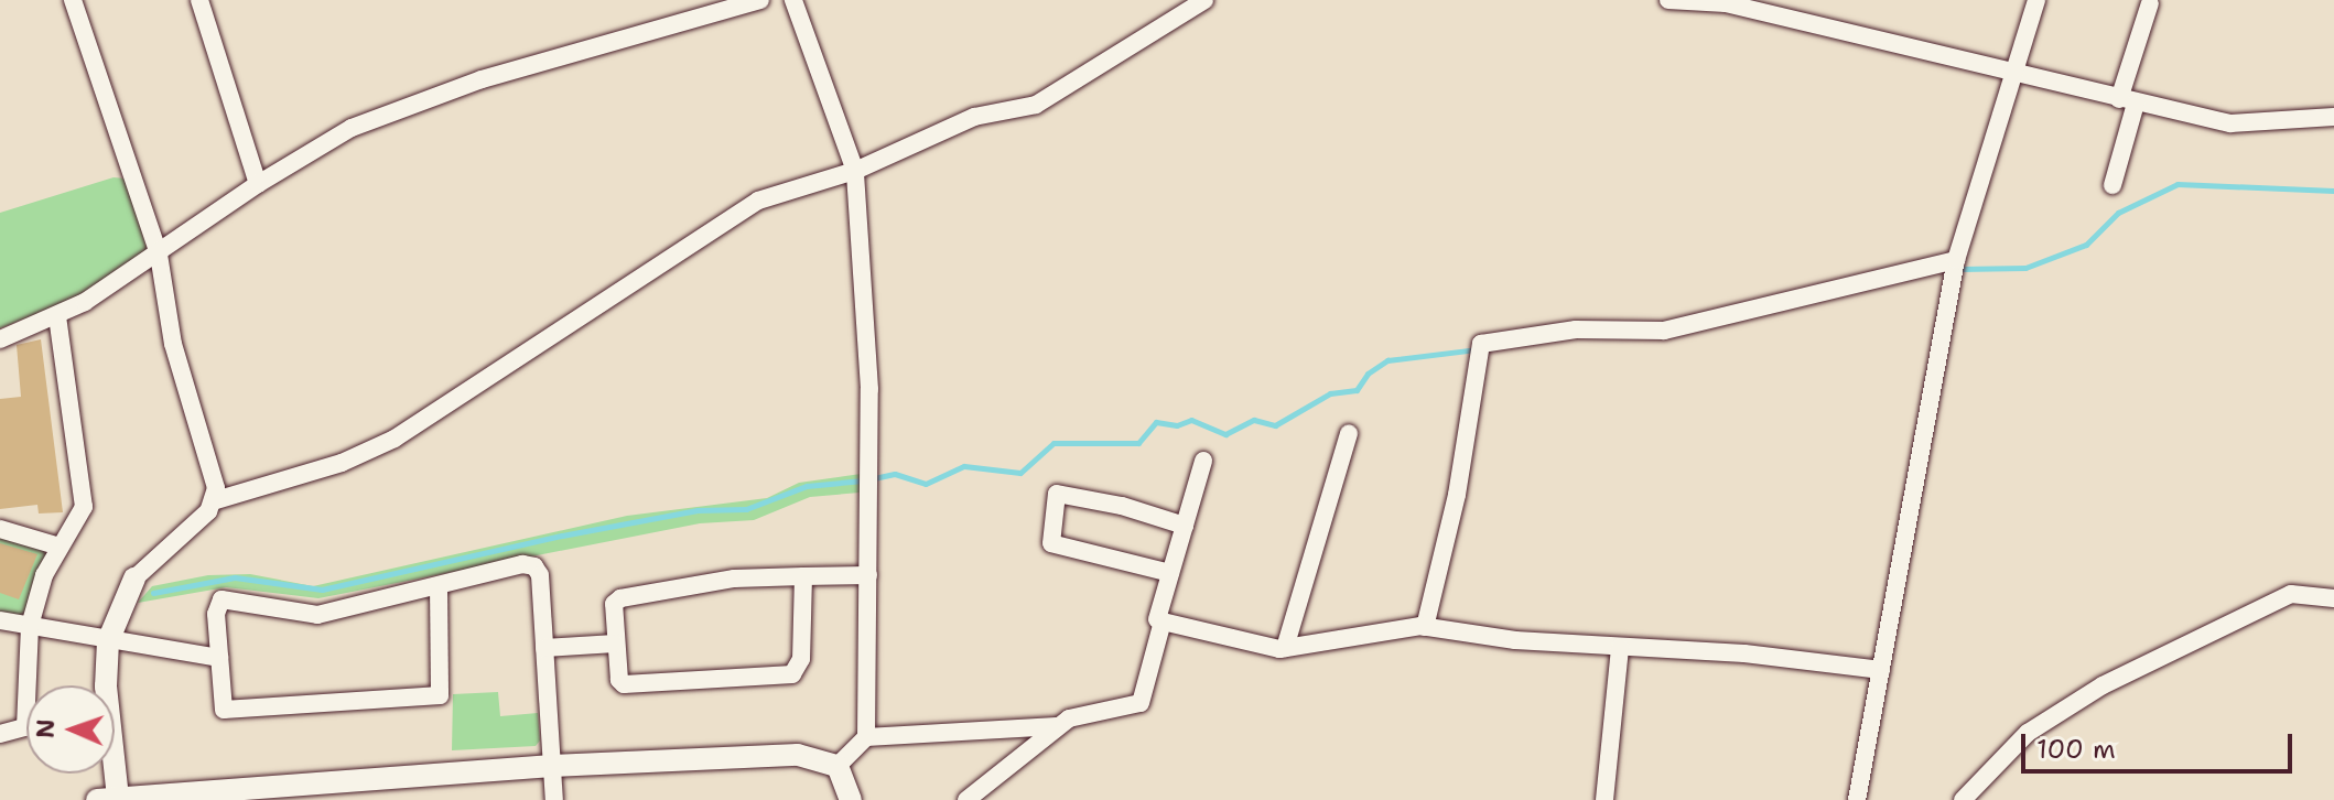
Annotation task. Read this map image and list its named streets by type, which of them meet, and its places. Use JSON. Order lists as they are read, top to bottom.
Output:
{
  "scale_bar": "100 m",
  "north": "left"
}
